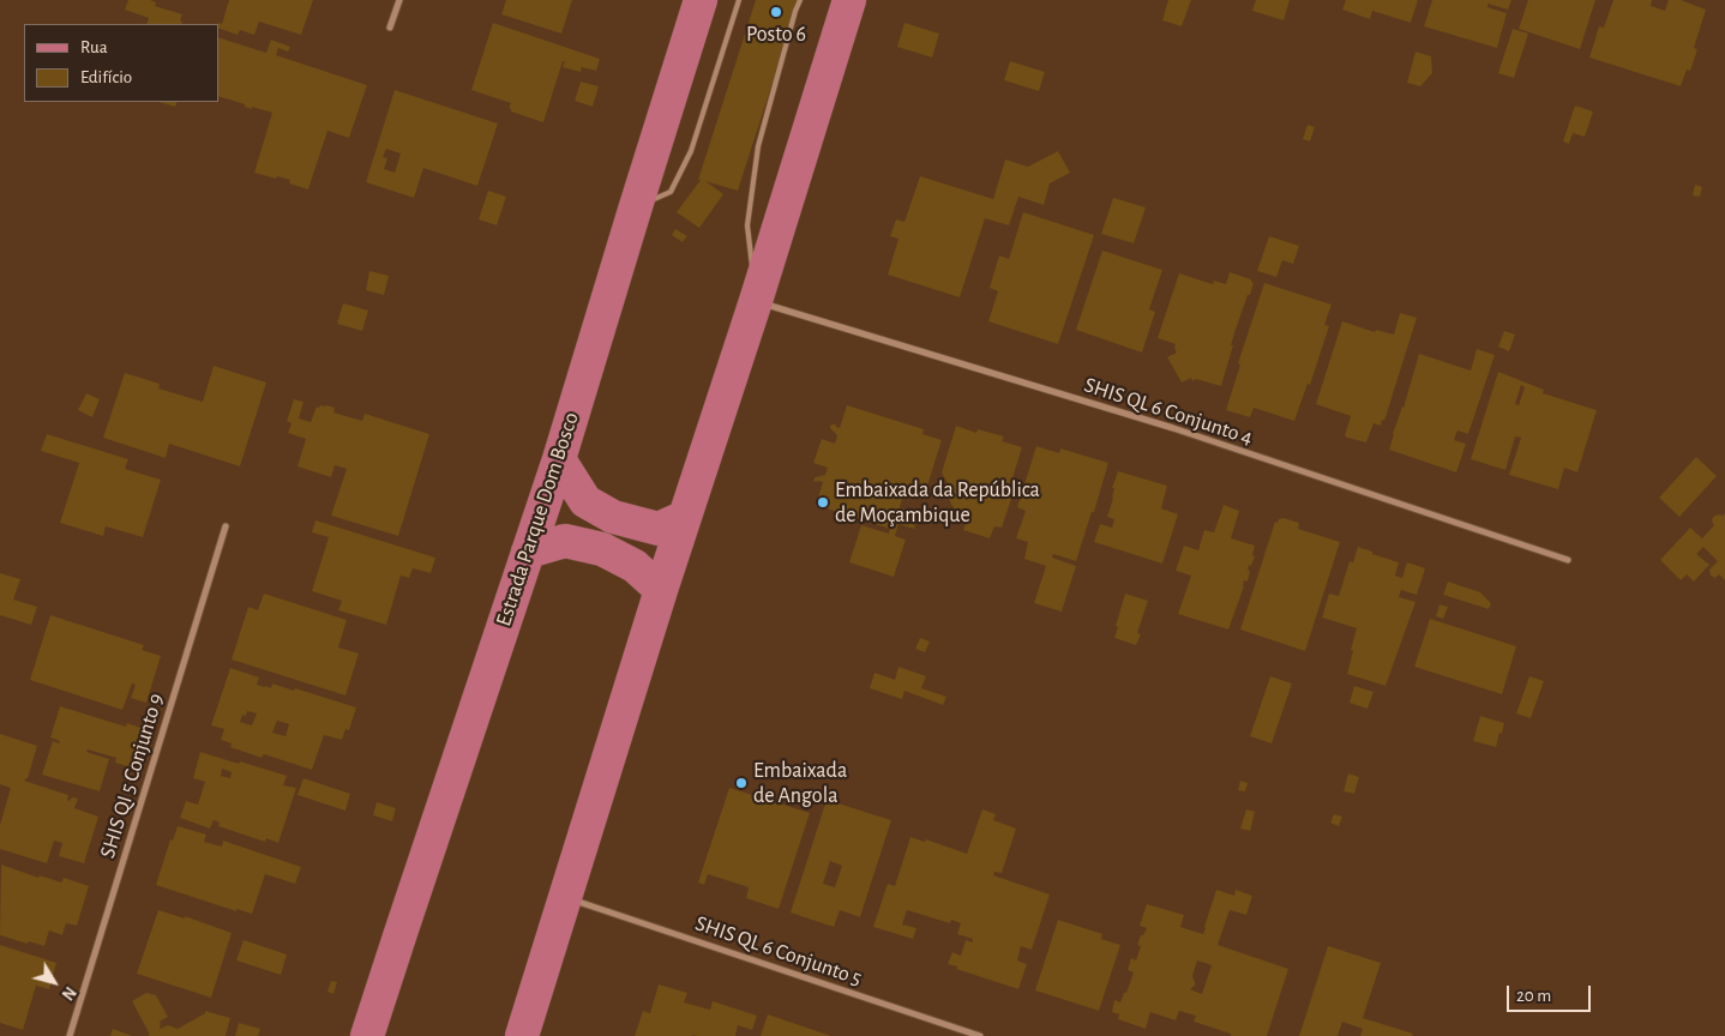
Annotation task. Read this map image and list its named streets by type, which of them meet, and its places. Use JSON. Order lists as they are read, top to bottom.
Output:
{
  "streets": {
    "main road": ["Estrada Parque Dom Bosco"],
    "street": ["SHIS QL 6 Conjunto 4", "SHIS QI 5 Conjunto 9", "SHIS QL 6 Conjunto 5"]
  },
  "places": ["Posto 6", "Embaixada da República de Moçambique", "Embaixada de Angola"],
  "legend": ["Rua", "Edifício"],
  "scale_bar": "20 m",
  "north": "bottom right"
}
